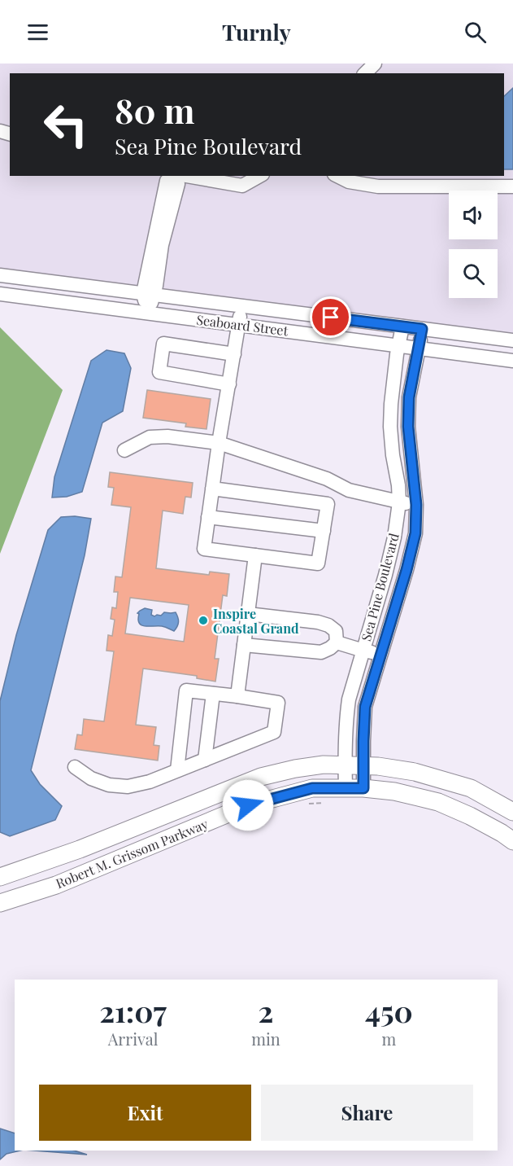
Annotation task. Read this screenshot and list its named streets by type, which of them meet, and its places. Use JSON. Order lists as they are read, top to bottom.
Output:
{
  "streets": {
    "main road": ["Robert M. Grissom Parkway"],
    "street": ["Seaboard Street", "Sea Pine Boulevard"]
  },
  "crossings": [
    ["Seaboard Street", "Sea Pine Boulevard"],
    ["Sea Pine Boulevard", "Robert M. Grissom Parkway"]
  ],
  "places": ["Inspire Coastal Grand"],
  "page": {
    "header": "Turnly",
    "turn": ["80 m", "Sea Pine Boulevard"],
    "eta": [
      "21:07",
      "Arrival",
      "2",
      "min",
      "450",
      "m"
    ],
    "buttons": ["Exit", "Share"]
  }
}
